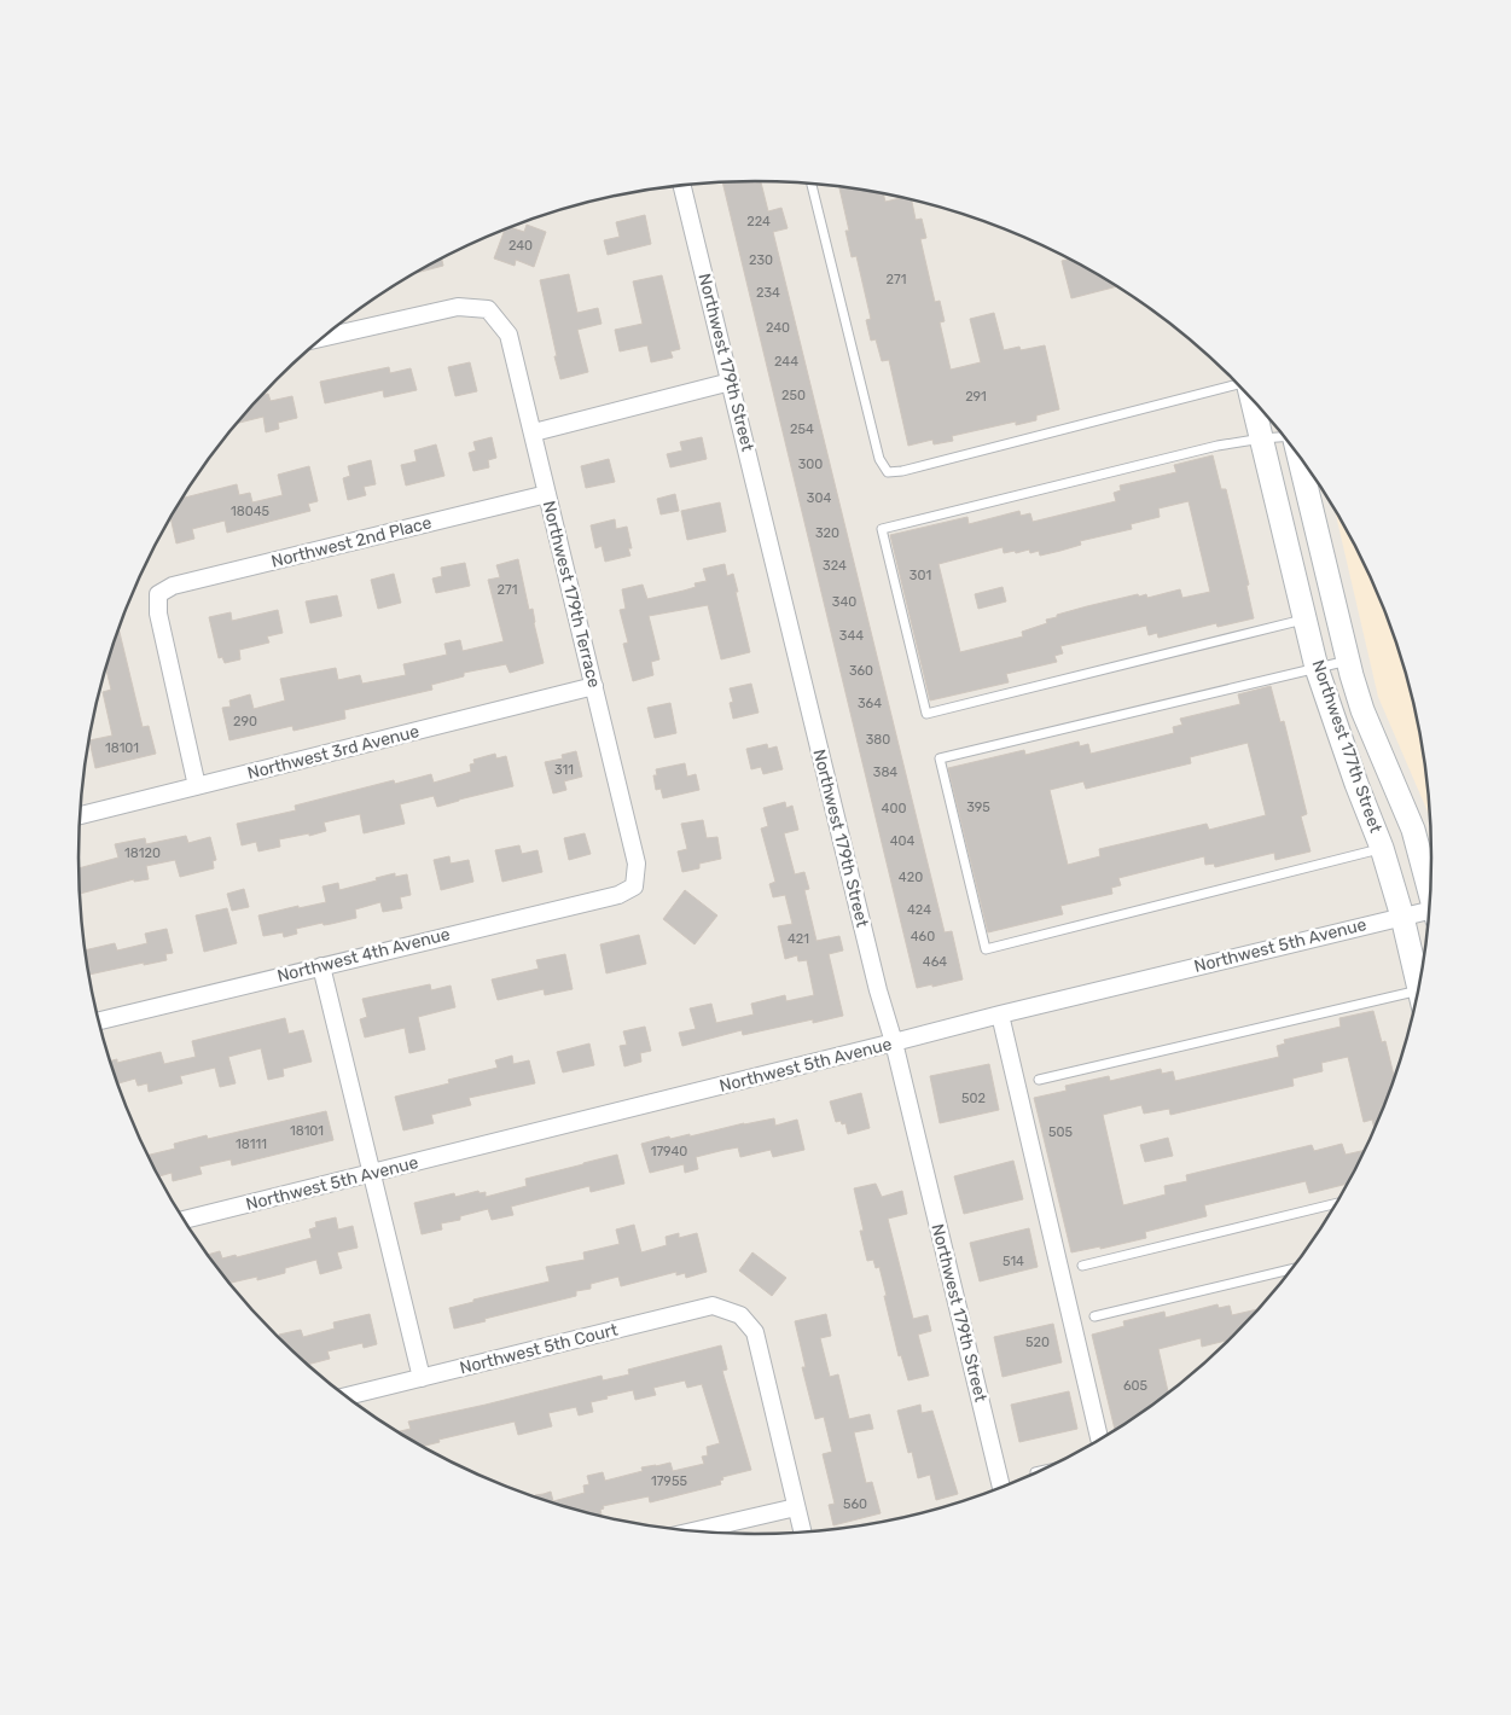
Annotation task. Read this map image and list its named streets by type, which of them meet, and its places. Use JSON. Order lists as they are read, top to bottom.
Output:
{
  "streets": {
    "street": [
      "Northwest 179th Street",
      "Northwest 2nd Place",
      "Northwest 179th Terrace",
      "Northwest 177th Street",
      "Northwest 3rd Avenue",
      "Northwest 5th Avenue",
      "Northwest 4th Avenue",
      "Northwest 5th Court"
    ]
  },
  "crossings": [
    ["Northwest 179th Street", "Northwest 5th Avenue"],
    ["Northwest 2nd Place", "Northwest 179th Terrace"],
    ["Northwest 2nd Place", "Northwest 3rd Avenue"],
    ["Northwest 179th Terrace", "Northwest 3rd Avenue"],
    ["Northwest 179th Terrace", "Northwest 4th Avenue"],
    ["Northwest 177th Street", "Northwest 5th Avenue"]
  ],
  "house_numbers": [
    "224",
    "240",
    "230",
    "271",
    "234",
    "240",
    "244",
    "250",
    "291",
    "254",
    "300",
    "304",
    "18045",
    "320",
    "324",
    "301",
    "271",
    "340",
    "344",
    "360",
    "364",
    "290",
    "380",
    "18101",
    "311",
    "384",
    "395",
    "400",
    "404",
    "18120",
    "420",
    "424",
    "460",
    "421",
    "464",
    "502",
    "18101",
    "505",
    "18111",
    "17940",
    "514",
    "520",
    "605",
    "17955",
    "560"
  ]
}
